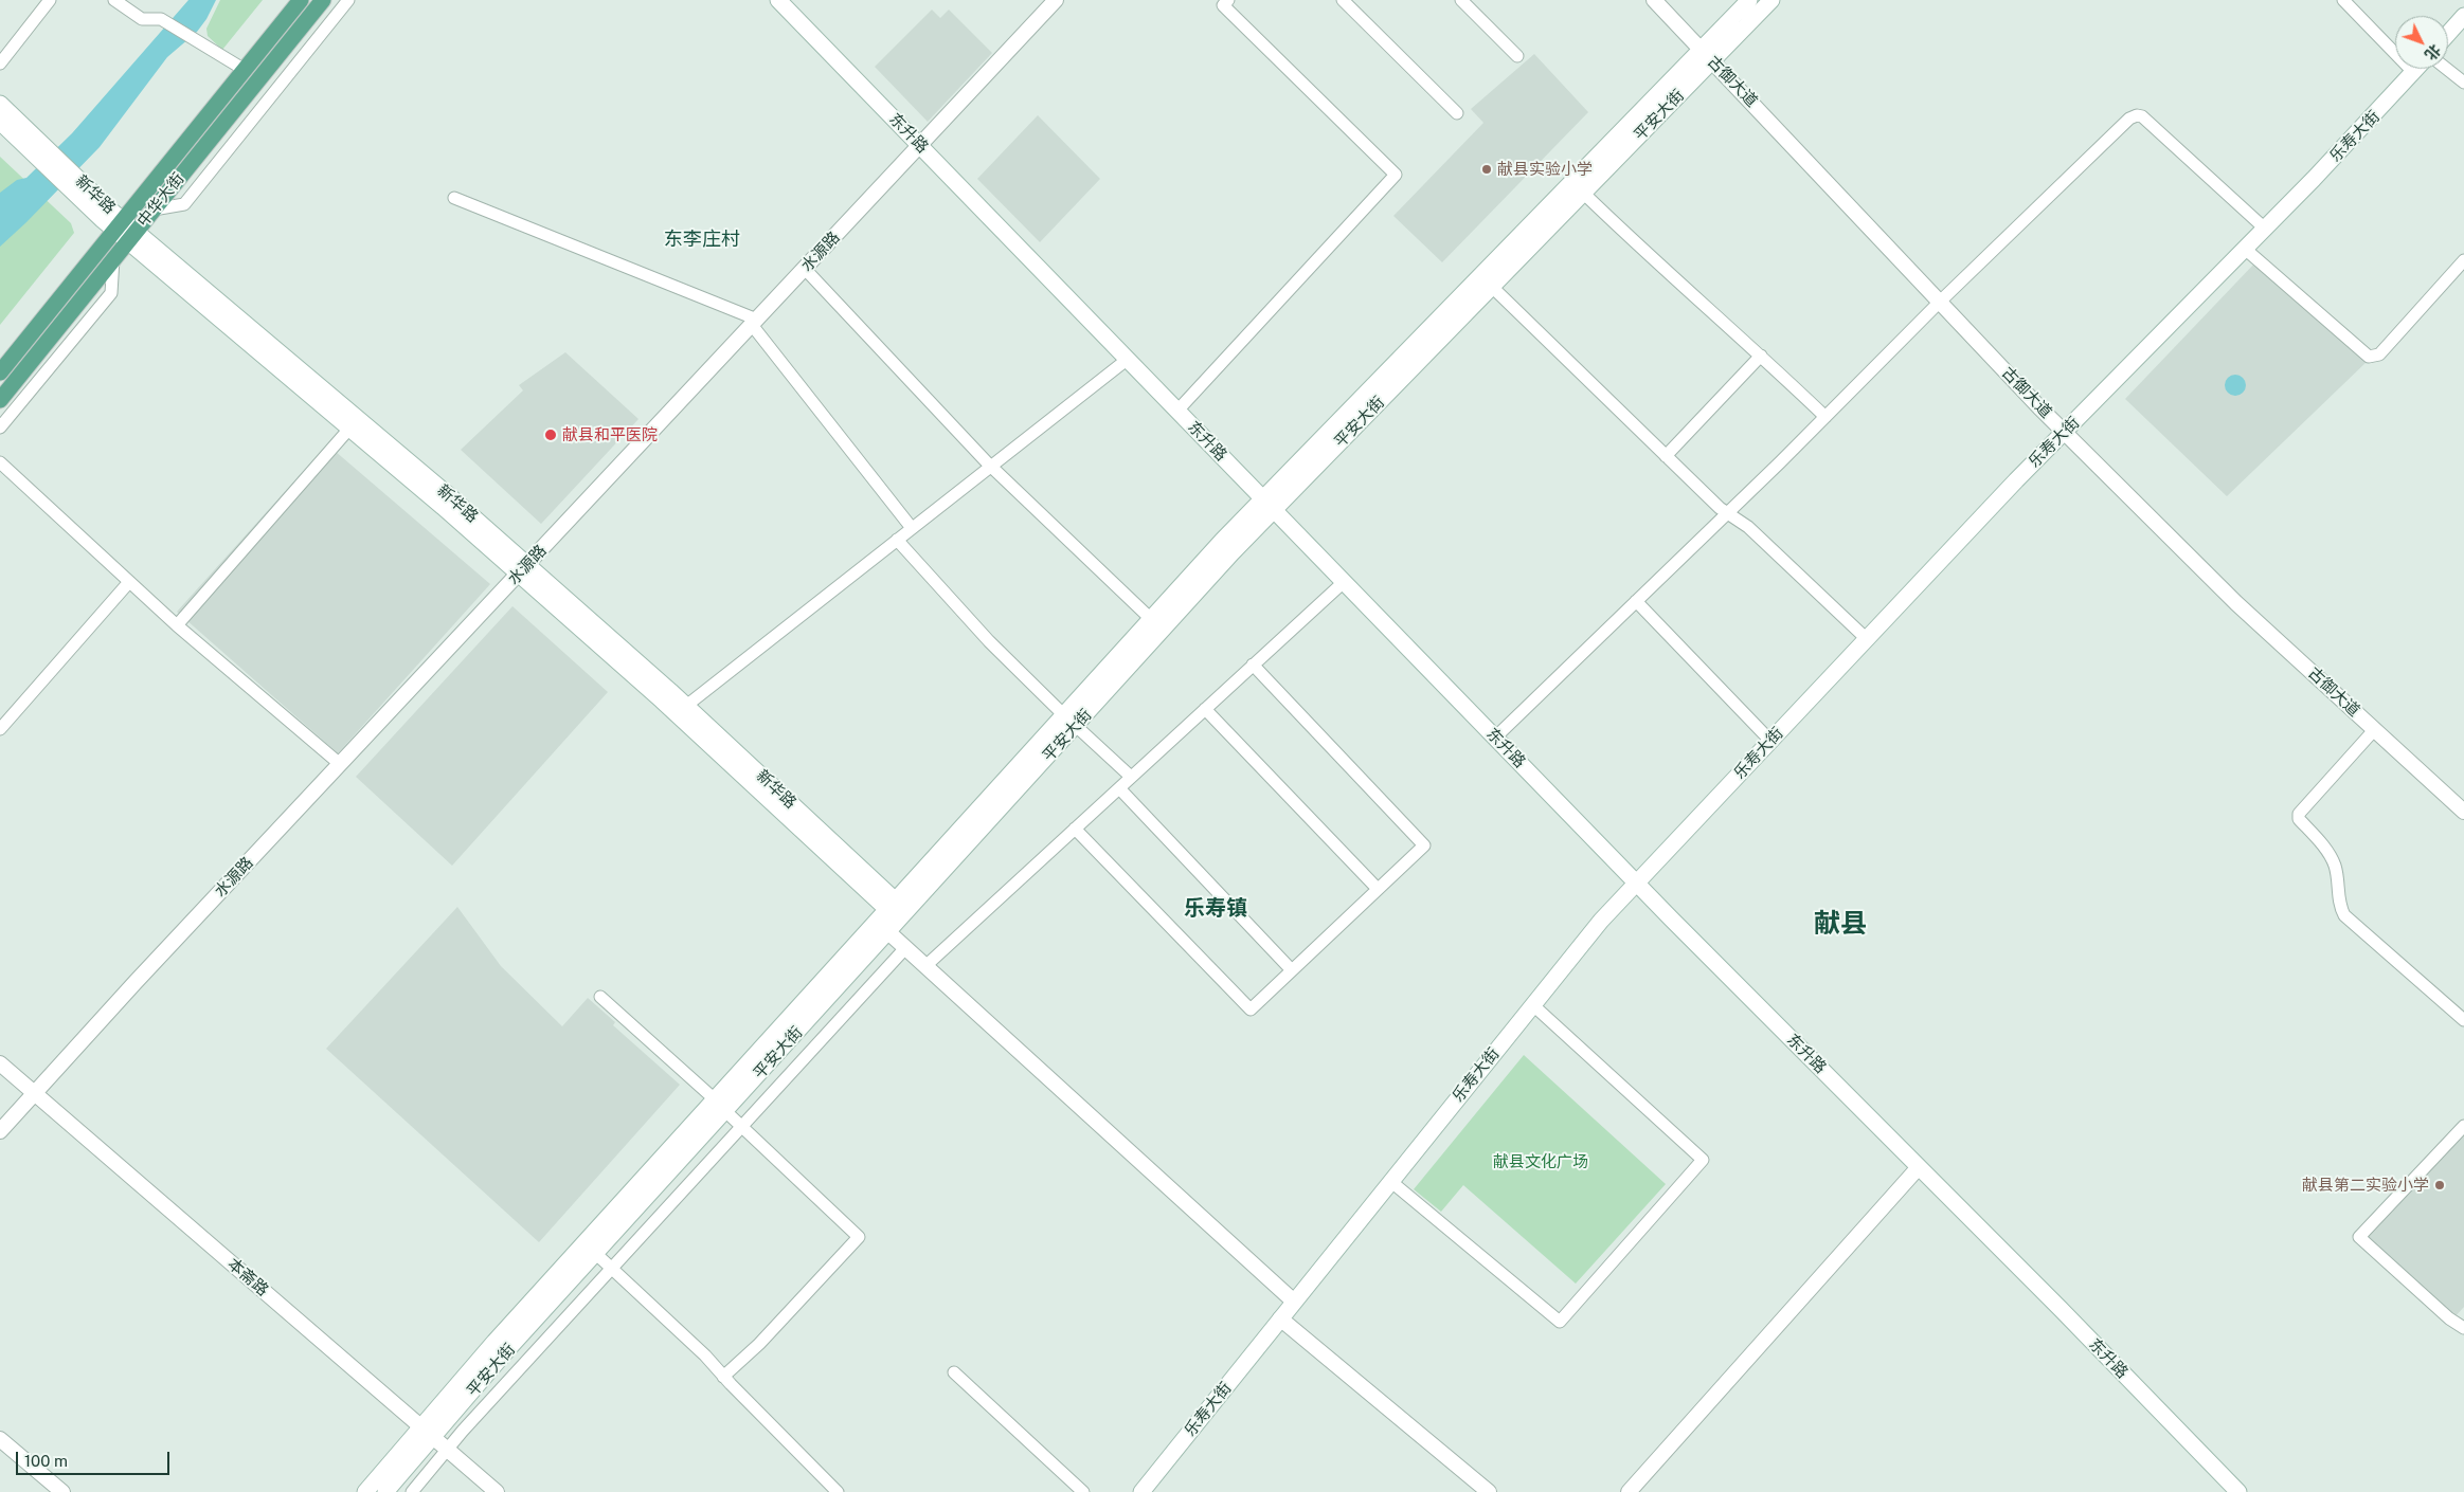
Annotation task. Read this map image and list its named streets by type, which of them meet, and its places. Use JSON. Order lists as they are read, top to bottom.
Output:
{
  "streets": {
    "main road": [
      "平安大街",
      "东升路",
      "乐寿大街",
      "新华路",
      "中华大街"
    ],
    "street": ["古御大道", "水源路", "本斋路"]
  },
  "crossings": [
    ["古御大道", "平安大街"],
    ["古御大道", "乐寿大街"],
    ["平安大街", "东升路"],
    ["平安大街", "新华路"],
    ["平安大街", "本斋路"],
    ["东升路", "乐寿大街"],
    ["东升路", "水源路"],
    ["新华路", "中华大街"],
    ["新华路", "水源路"],
    ["水源路", "本斋路"]
  ],
  "districts": ["东李庄村", "乐寿镇", "献县"],
  "parks": ["献县文化广场"],
  "places": ["献县实验小学", "献县和平医院", "献县第二实验小学"],
  "scale_bar": "100 m",
  "north": "bottom right"
}
